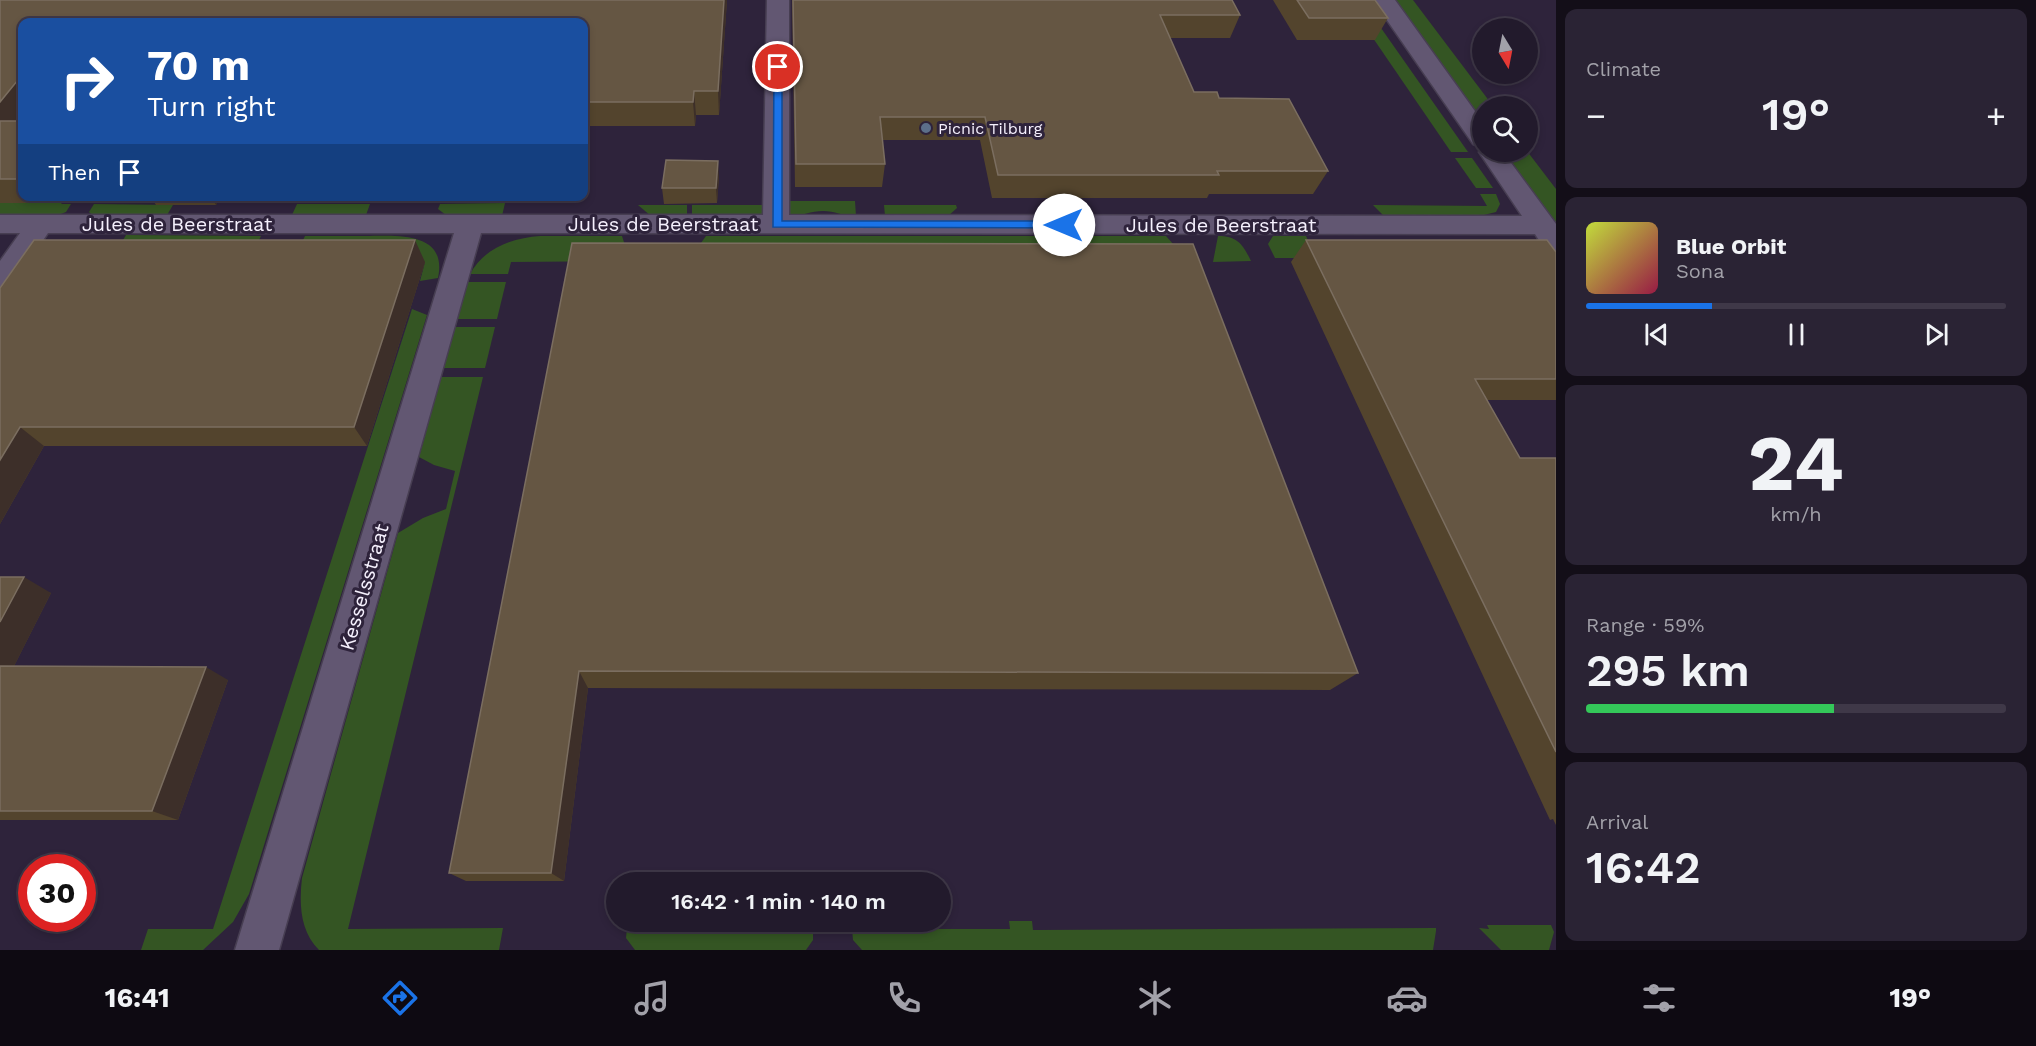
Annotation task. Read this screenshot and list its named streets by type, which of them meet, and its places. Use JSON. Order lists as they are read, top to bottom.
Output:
{
  "streets": {
    "street": ["Jules de Beerstraat", "Kesselsstraat"]
  },
  "crossings": [
    ["Jules de Beerstraat", "Kesselsstraat"]
  ],
  "places": ["Picnic Tilburg"],
  "north": "bottom",
  "page": {
    "tile": [
      "Climate",
      ["24", "km/h"],
      ["Range · 59%", "295 km"],
      ["Arrival", "16:42"]
    ],
    "turn": ["70 m", "Turn right"],
    "heat": ["−", "19°", "+"],
    "then": "Then",
    "song": ["Blue Orbit", "Sona"],
    "limit": "30",
    "trip": "16:42 · 1 min · 140 m",
    "tabs": ["16:41", "19°"]
  }
}
